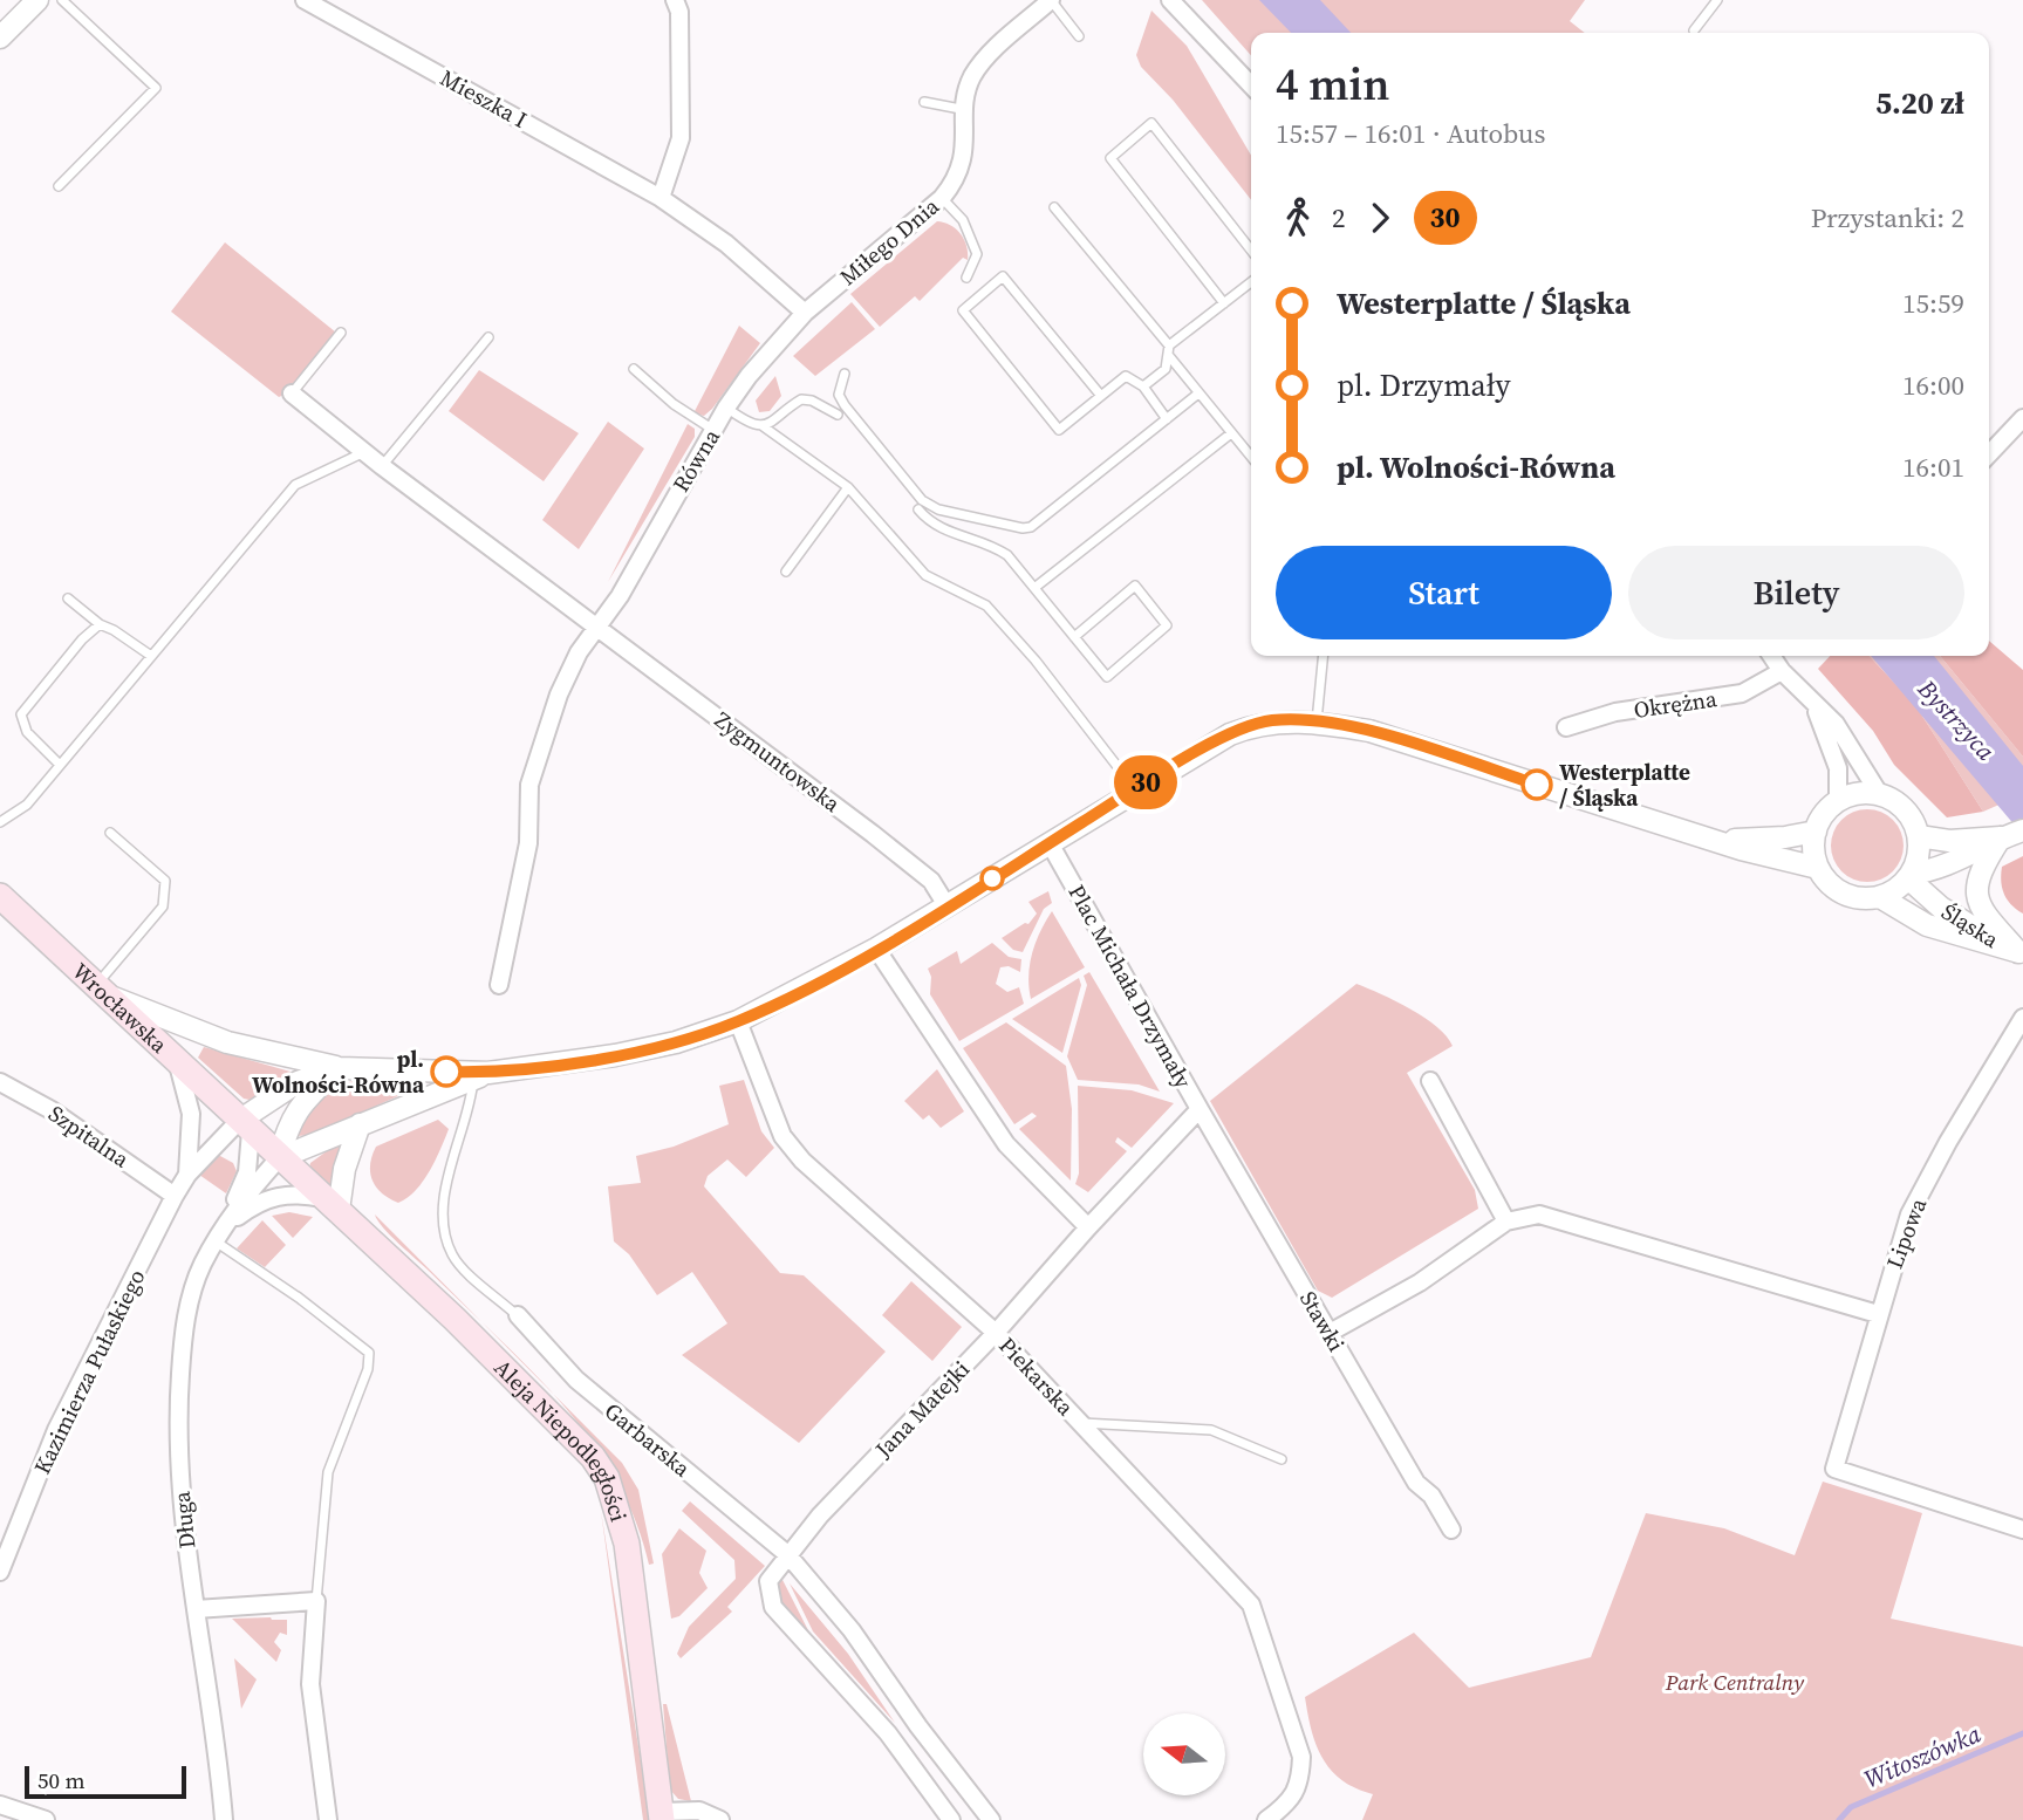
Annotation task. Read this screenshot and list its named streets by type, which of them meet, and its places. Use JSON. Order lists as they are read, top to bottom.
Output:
{
  "streets": {
    "main road": ["Wrocławska", "Aleja Niepodległości"],
    "street": [
      "Mieszka I",
      "Miłego Dnia",
      "Równa",
      "Okrężna",
      "Zygmuntowska",
      "Śląska",
      "Plac Michała Drzymały",
      "Szpitalna",
      "Lipowa",
      "Stawki",
      "Kazimierza Pułaskiego",
      "Piekarska",
      "Jana Matejki",
      "Garbarska",
      "Długa"
    ]
  },
  "crossings": [
    ["Miłego Dnia", "Równa"],
    ["Równa", "Zygmuntowska"],
    ["Plac Michała Drzymały", "Stawki"],
    ["Plac Michała Drzymały", "Jana Matejki"],
    ["Wrocławska", "Kazimierza Pułaskiego"],
    ["Wrocławska", "Aleja Niepodległości"],
    ["Wrocławska", "Długa"],
    ["Szpitalna", "Kazimierza Pułaskiego"],
    ["Kazimierza Pułaskiego", "Aleja Niepodległości"],
    ["Kazimierza Pułaskiego", "Długa"],
    ["Piekarska", "Jana Matejki"],
    ["Jana Matejki", "Garbarska"],
    ["Aleja Niepodległości", "Długa"]
  ],
  "water": ["Bystrzyca", "Witoszówka"],
  "parks": ["Park Centralny"],
  "places": ["Westerplatte / Śląska", "pl. Wolności-Równa"],
  "lines": ["bus line 30"],
  "scale_bar": "50 m",
  "north": "left",
  "page": {
    "on_map": "30",
    "heading": ["4 min", "15:57 – 16:01 · Autobus", "5.20 zł"],
    "legs": ["2", "30", "Przystanki: 2"],
    "list": [
      {
        "name": "Westerplatte / Śląska",
        "value": "15:59"
      },
      {
        "name": "pl. Drzymały",
        "value": "16:00"
      },
      {
        "name": "pl. Wolności-Równa",
        "value": "16:01"
      }
    ],
    "buttons": ["Start", "Bilety"],
    "scale": "50 m"
  }
}
